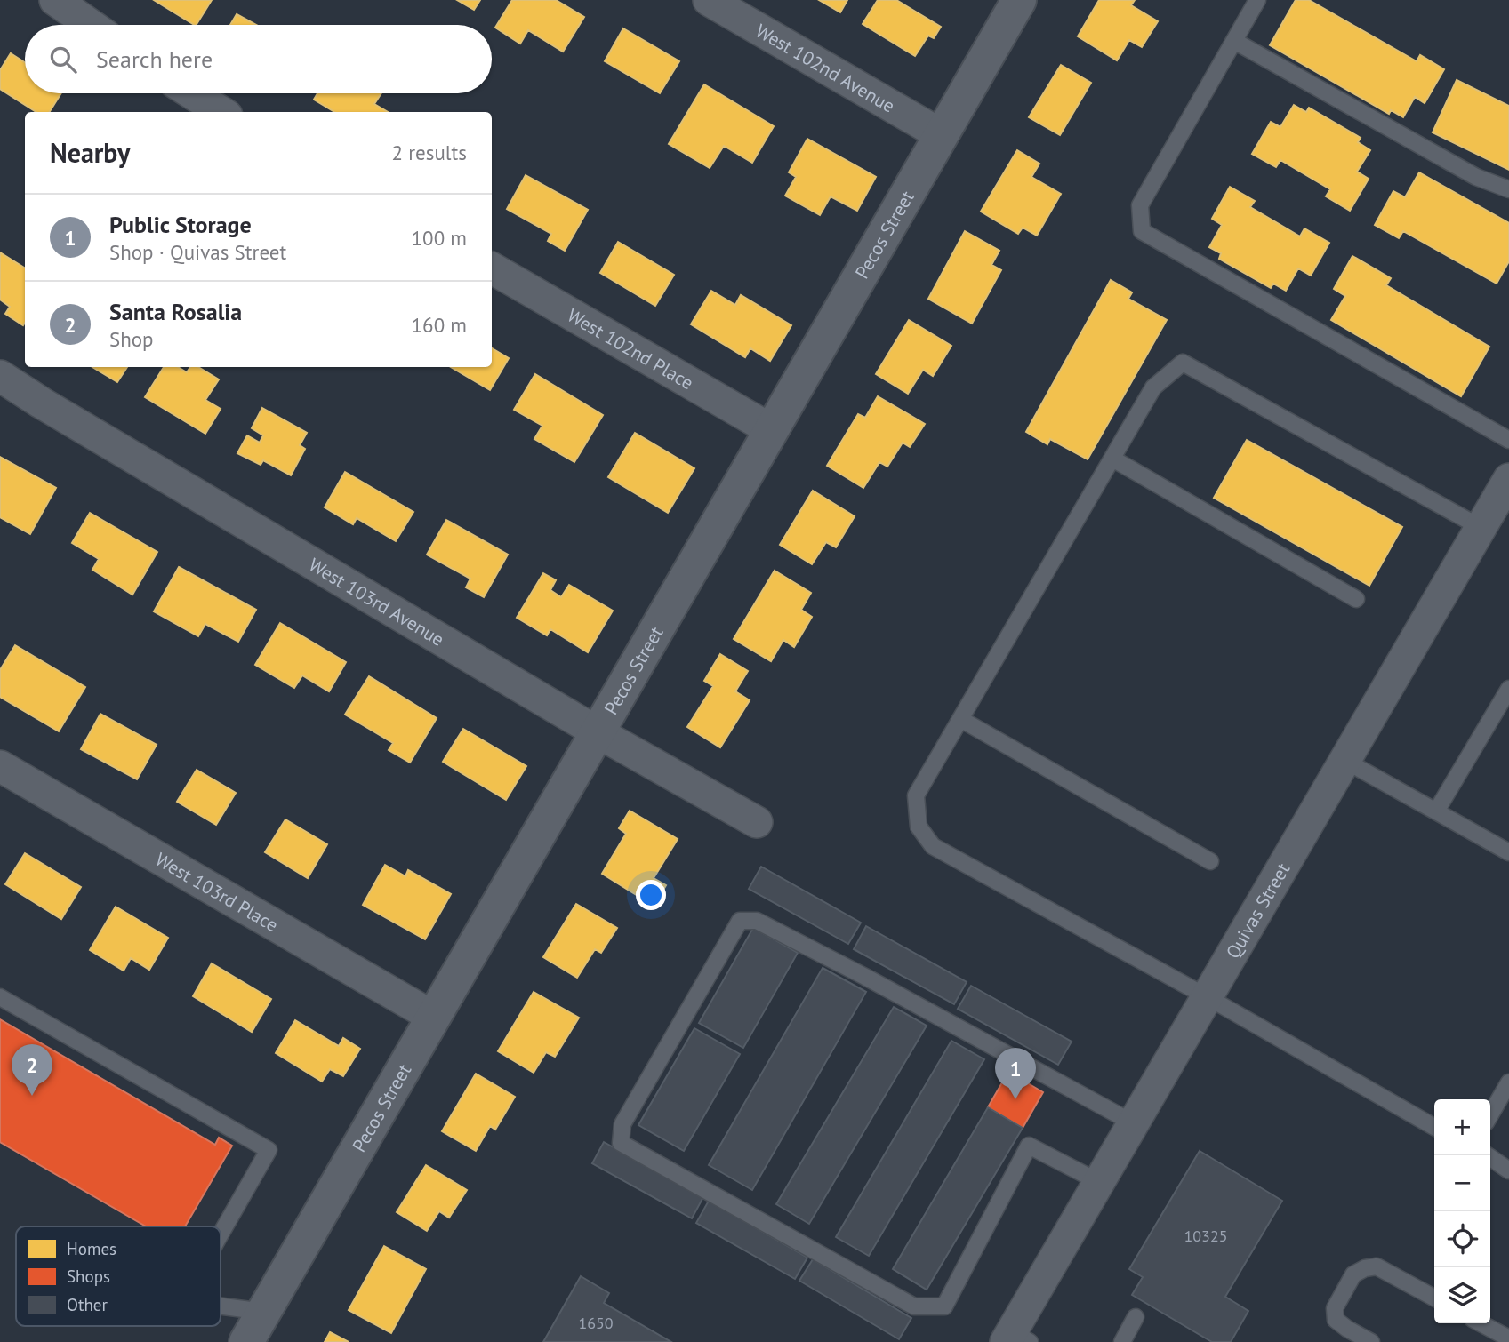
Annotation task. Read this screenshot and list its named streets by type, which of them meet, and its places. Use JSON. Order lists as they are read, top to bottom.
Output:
{
  "streets": {
    "street": [
      "West 102nd Avenue",
      "Pecos Street",
      "West 102nd Place",
      "West 103rd Avenue",
      "West 103rd Place",
      "Quivas Street"
    ]
  },
  "crossings": [
    ["West 102nd Avenue", "Pecos Street"],
    ["Pecos Street", "West 102nd Place"],
    ["Pecos Street", "West 103rd Avenue"],
    ["Pecos Street", "West 103rd Place"]
  ],
  "house_numbers": ["10325", "1650"],
  "legend": ["Homes", "Shops", "Other"],
  "page": {
    "search": "Search here",
    "heading": ["Nearby", "2 results"],
    "list": [
      {
        "mark": "1",
        "name": "Public Storage",
        "note": "Shop · Quivas Street",
        "value": "100 m"
      },
      {
        "mark": "2",
        "name": "Santa Rosalia",
        "note": "Shop",
        "value": "160 m"
      }
    ],
    "pins": ["2", "1"],
    "map_buttons": ["+", "−"]
  }
}
